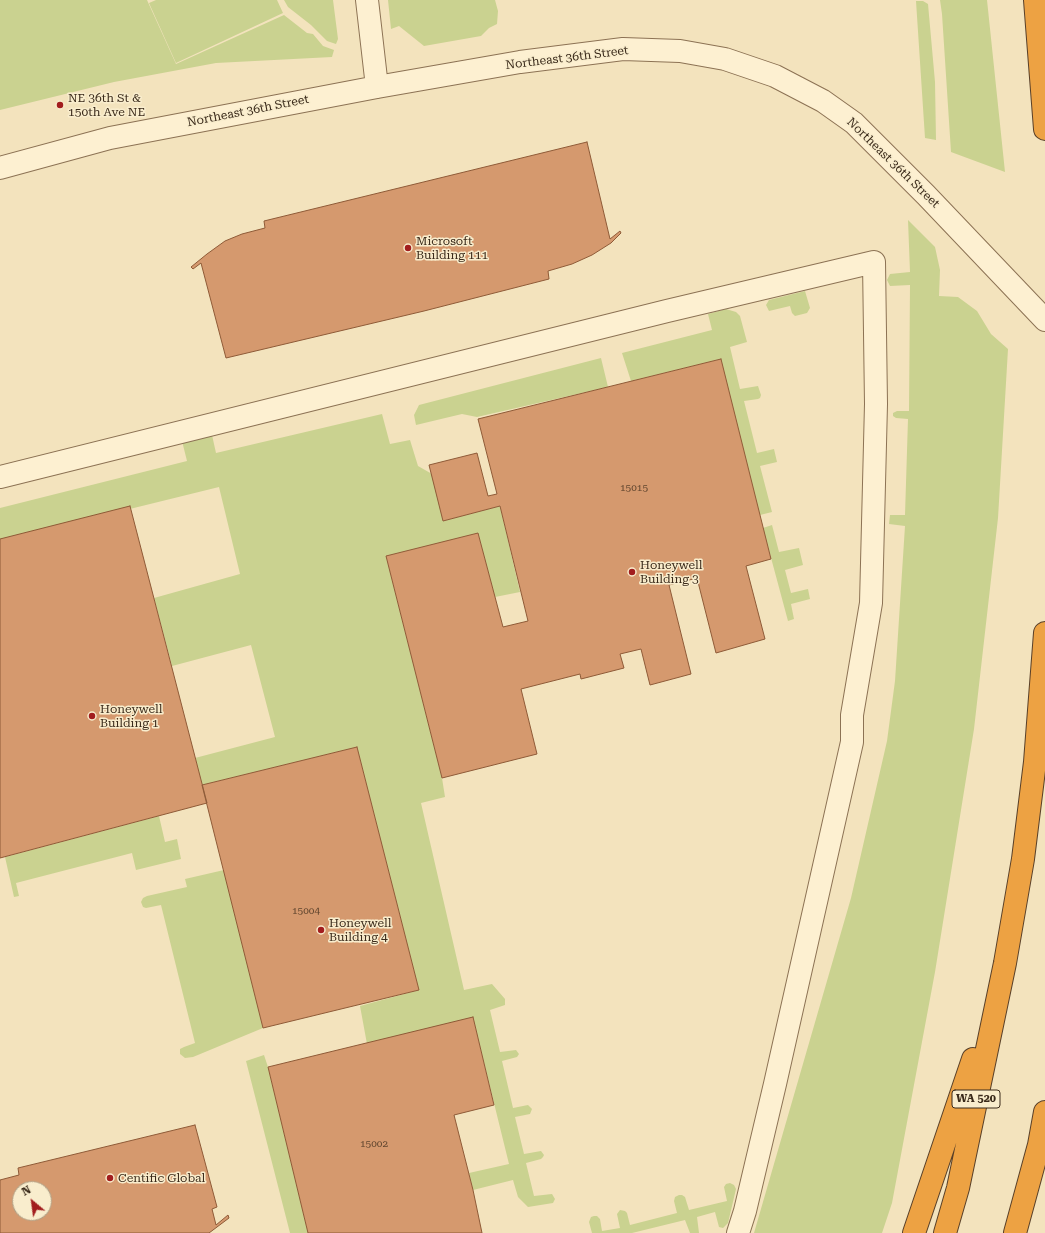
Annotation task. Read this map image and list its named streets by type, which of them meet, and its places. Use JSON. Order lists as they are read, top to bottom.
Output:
{
  "streets": {
    "highway": ["WA 520"],
    "street": ["Northeast 36th Street"]
  },
  "places": [
    "NE 36th St & 150th Ave NE",
    "Microsoft Building 111",
    "Honeywell Building 3",
    "Honeywell Building 1",
    "Honeywell Building 4",
    "Centific Global"
  ],
  "house_numbers": ["15015", "15004", "15002"],
  "north": "top left"
}
